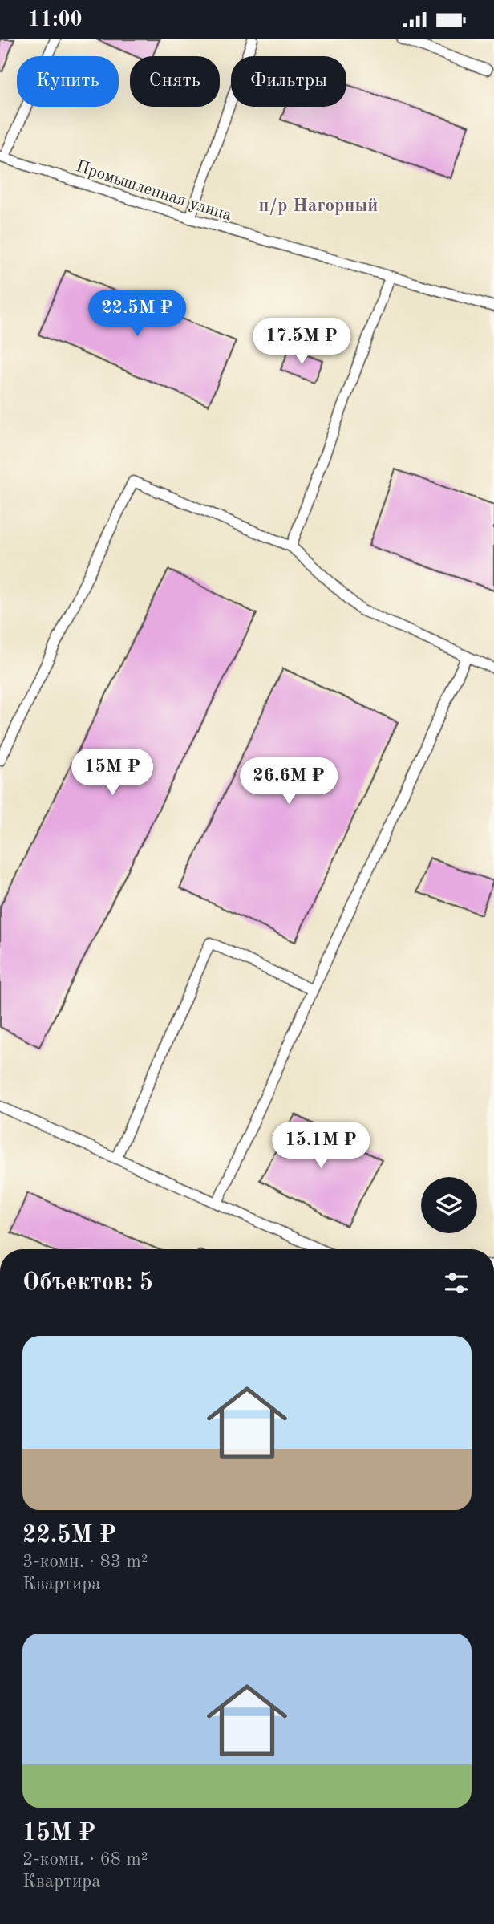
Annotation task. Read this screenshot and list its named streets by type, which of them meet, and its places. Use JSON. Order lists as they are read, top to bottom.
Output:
{
  "streets": {
    "lane": ["Промышленная улица"]
  },
  "districts": ["п/р Нагорный"],
  "page": {
    "status": "11:00",
    "chip": ["Купить", "Снять", "Фильтры"],
    "price": [
      "22.5M ₽",
      "17.5M ₽",
      "15M ₽",
      "26.6M ₽",
      "15.1M ₽"
    ],
    "heading": "Объектов: 5",
    "list": [
      {
        "name": "22.5M ₽",
        "note": "3-комн. · 83 m² · Квартира"
      },
      {
        "name": "15M ₽",
        "note": "2-комн. · 68 m² · Квартира"
      }
    ]
  }
}
